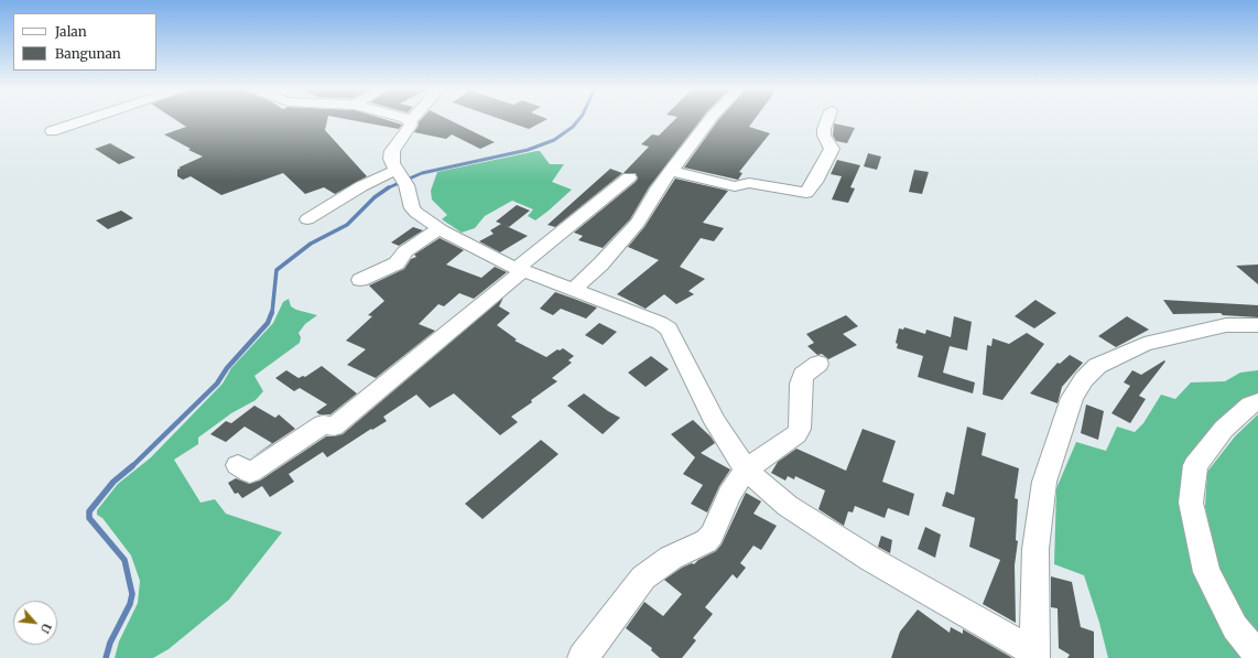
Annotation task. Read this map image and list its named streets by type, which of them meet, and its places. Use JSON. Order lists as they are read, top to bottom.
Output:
{
  "legend": ["Jalan", "Bangunan"],
  "north": "bottom right"
}
